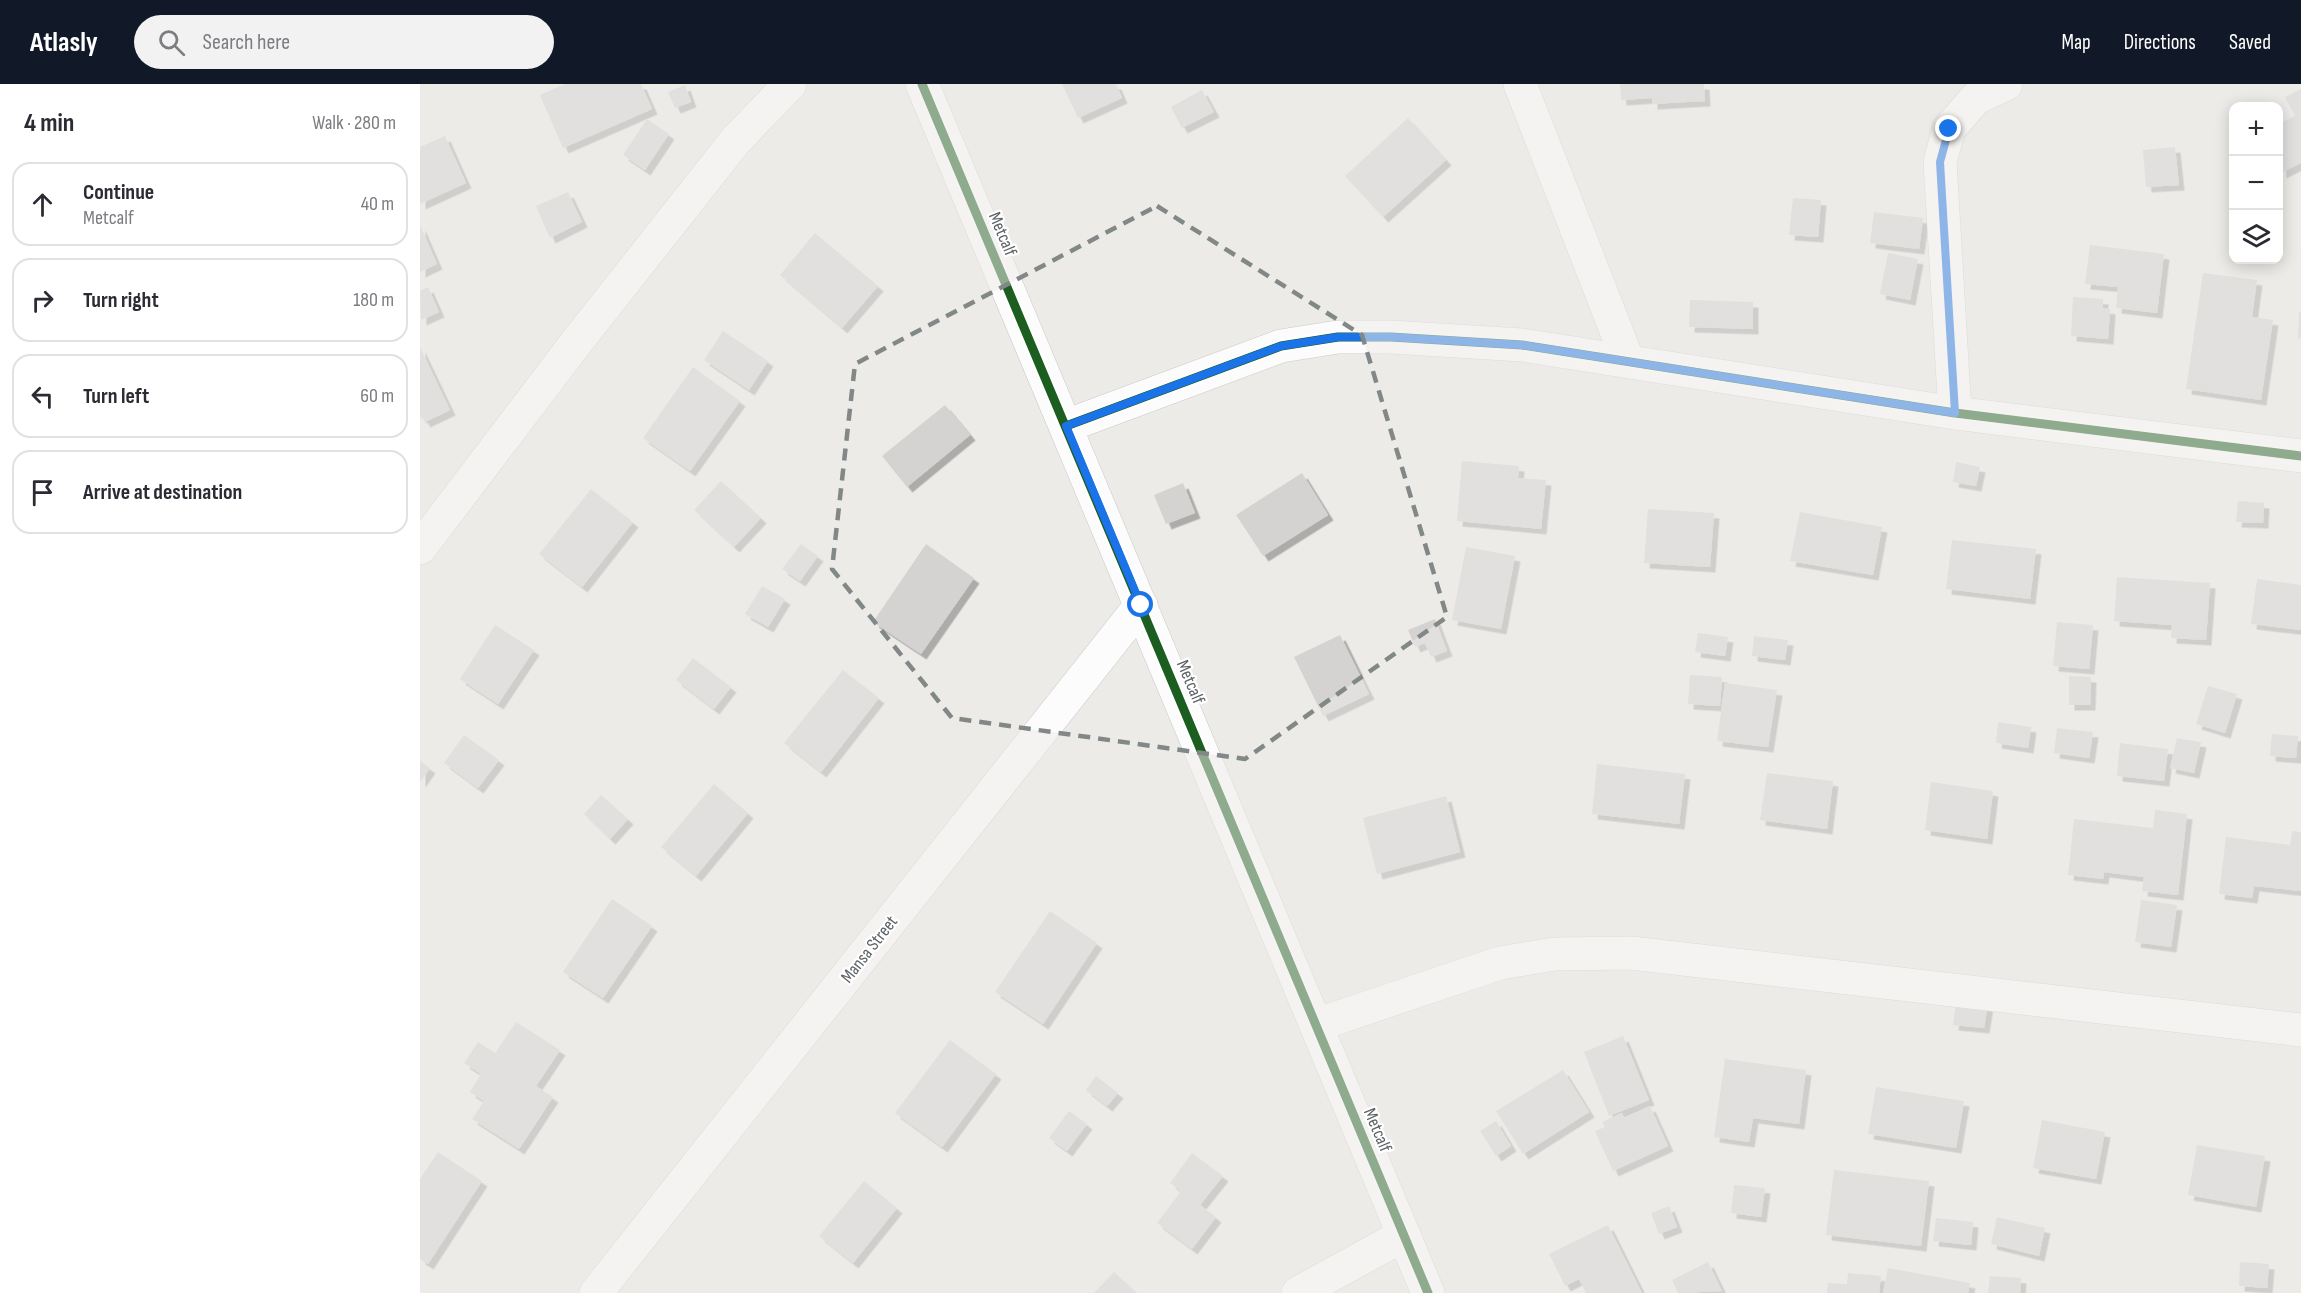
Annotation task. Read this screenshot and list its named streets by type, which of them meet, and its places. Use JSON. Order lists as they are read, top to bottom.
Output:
{
  "streets": {
    "street": ["Metcalf", "Mansa Street"]
  },
  "crossings": [
    ["Metcalf", "Mansa Street"]
  ],
  "page": {
    "header": "Atlasly",
    "search": "Search here",
    "nav": ["Map", "Directions", "Saved"],
    "heading": ["4 min", "Walk · 280 m"],
    "map_buttons": ["+", "−"],
    "list": [
      ["Continue", "Metcalf", "40 m"],
      ["Turn right", "180 m"],
      ["Turn left", "60 m"],
      "Arrive at destination"
    ]
  }
}
